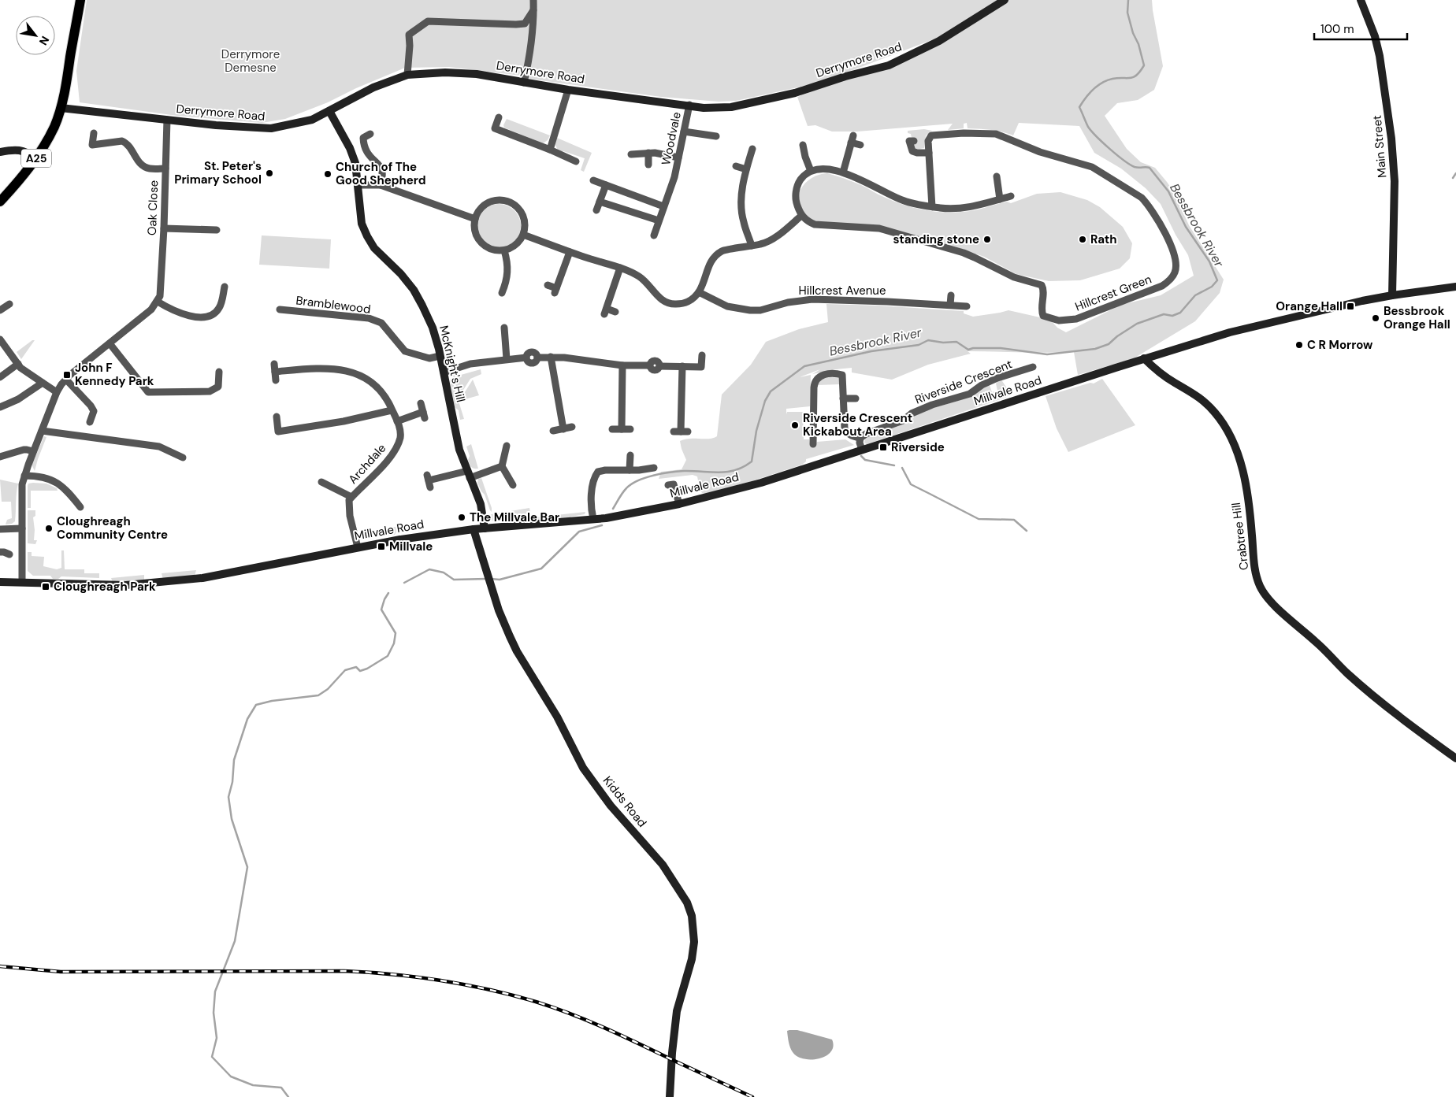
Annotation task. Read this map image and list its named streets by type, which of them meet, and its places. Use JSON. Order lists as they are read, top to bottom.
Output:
{
  "streets": {
    "main road": [
      "Derrymore Road",
      "Main Street",
      "A25",
      "McKnight's Hill",
      "Millvale Road",
      "Crabtree Hill",
      "Kidds Road"
    ],
    "street": [
      "Woodvale",
      "Oak Close",
      "Hillcrest Avenue",
      "Hillcrest Green",
      "Bramblewood",
      "Riverside Crescent",
      "Archdale"
    ]
  },
  "crossings": [
    ["Derrymore Road", "Woodvale"],
    ["Derrymore Road", "A25"],
    ["Derrymore Road", "Oak Close"],
    ["Derrymore Road", "McKnight's Hill"],
    ["Main Street", "Millvale Road"],
    ["Bramblewood", "McKnight's Hill"],
    ["McKnight's Hill", "Millvale Road"],
    ["Millvale Road", "Archdale"],
    ["Millvale Road", "Crabtree Hill"],
    ["Millvale Road", "Kidds Road"]
  ],
  "water": ["Bessbrook River"],
  "parks": ["Derrymore Demesne"],
  "places": {
    "other": [
      "St. Peter's Primary School",
      "Church of The Good Shepherd",
      "standing stone",
      "Rath",
      "Bessbrook Orange Hall",
      "C R Morrow",
      "Riverside Crescent Kickabout Area",
      "The Millvale Bar",
      "Cloughreagh Community Centre"
    ],
    "transit": [
      "Orange Hall",
      "John F Kennedy Park",
      "Riverside",
      "Millvale",
      "Cloughreagh Park"
    ]
  },
  "scale_bar": "100 m",
  "north": "bottom right"
}
